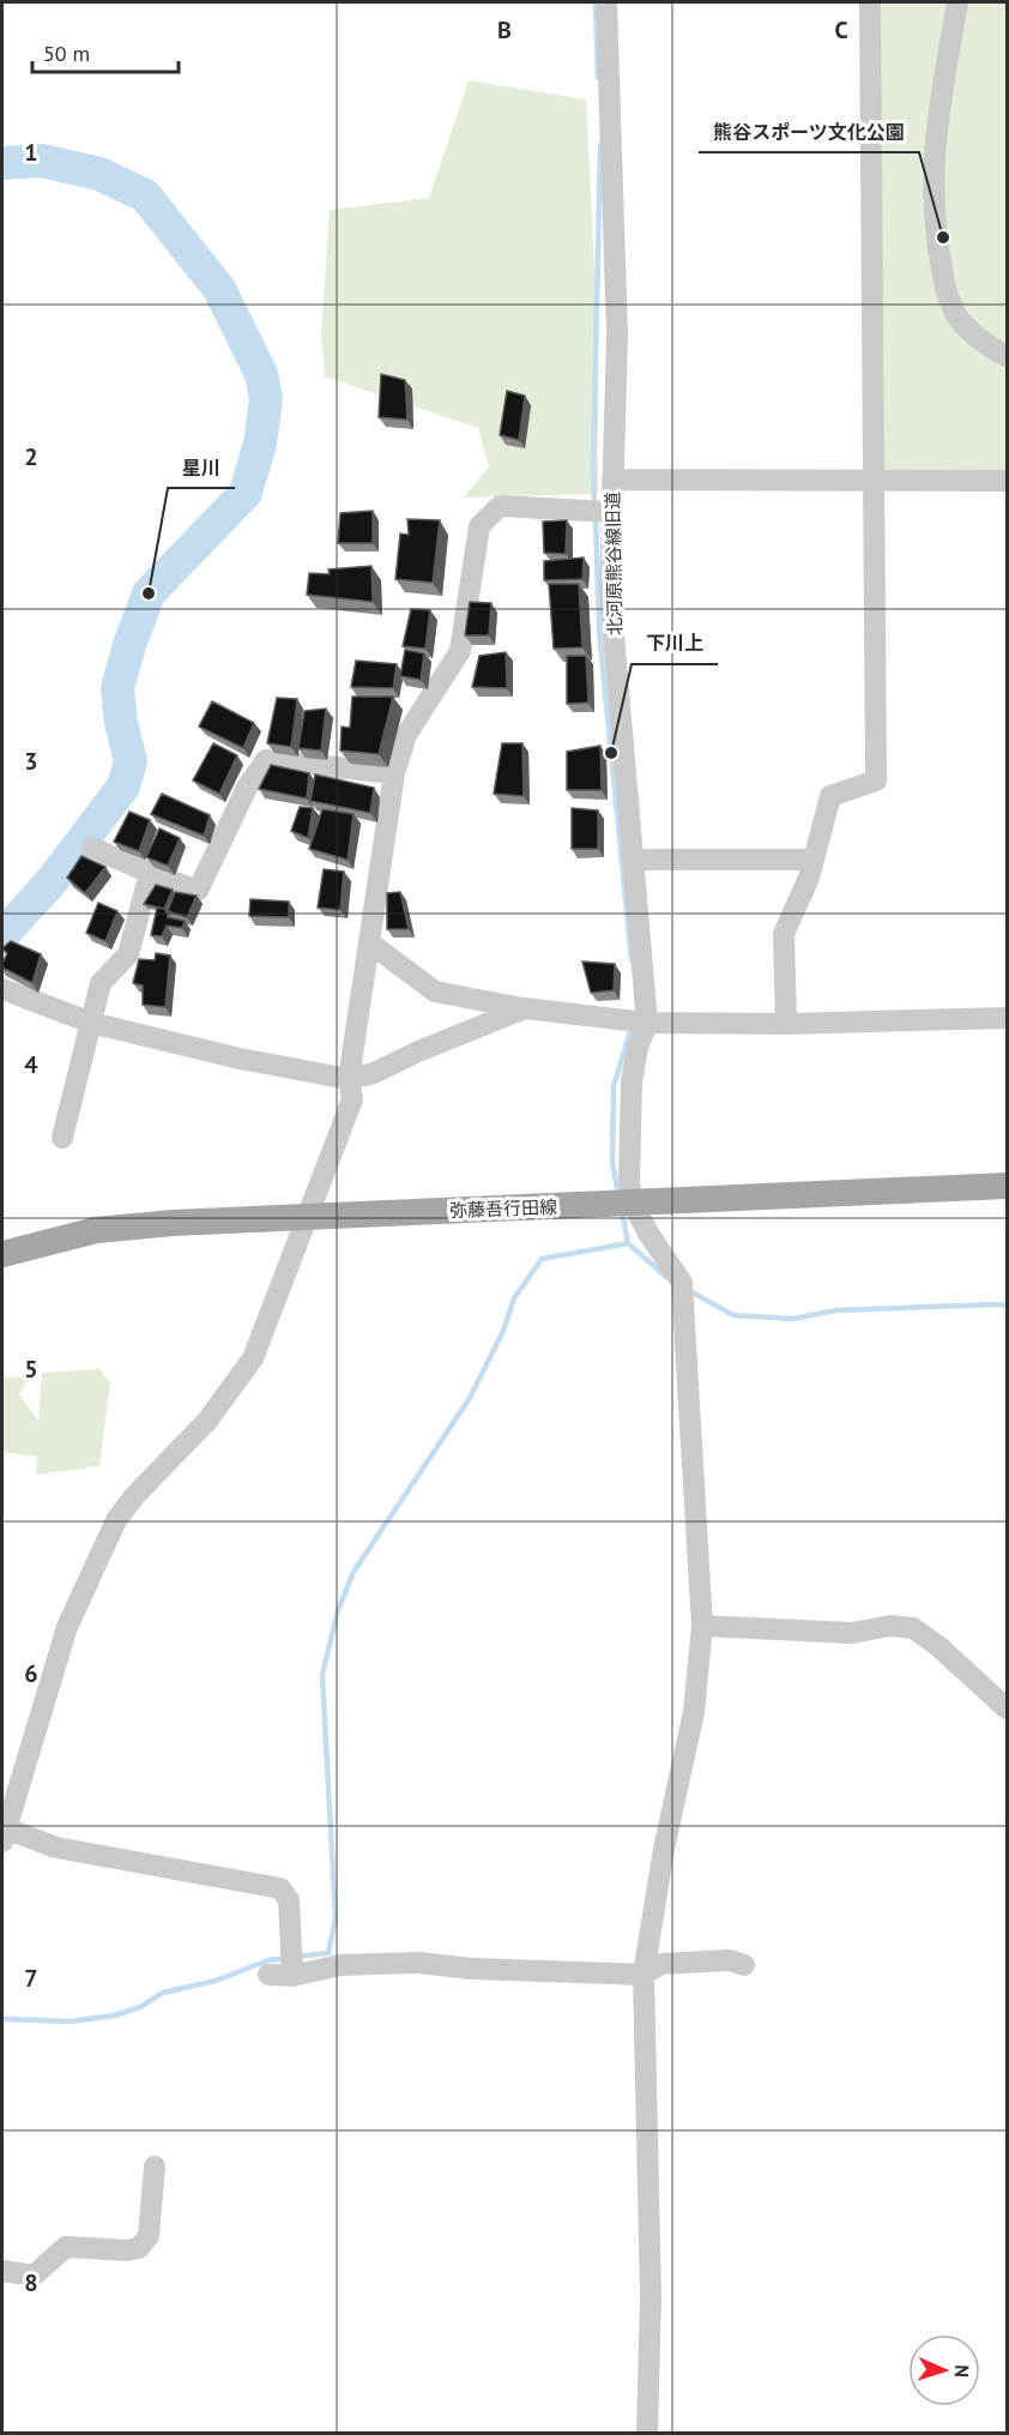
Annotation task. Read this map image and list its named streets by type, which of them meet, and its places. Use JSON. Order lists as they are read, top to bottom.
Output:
{
  "streets": {
    "main road": ["弥藤吾行田線"],
    "street": ["北河原熊谷線旧道"]
  },
  "places": ["熊谷スポーツ文化公園", "星川", "下川上"],
  "scale_bar": "50 m",
  "north": "right",
  "grid": {
    "columns": ["B", "C"],
    "rows": [
      "1",
      "2",
      "3",
      "4",
      "5",
      "6",
      "7",
      "8"
    ]
  }
}
